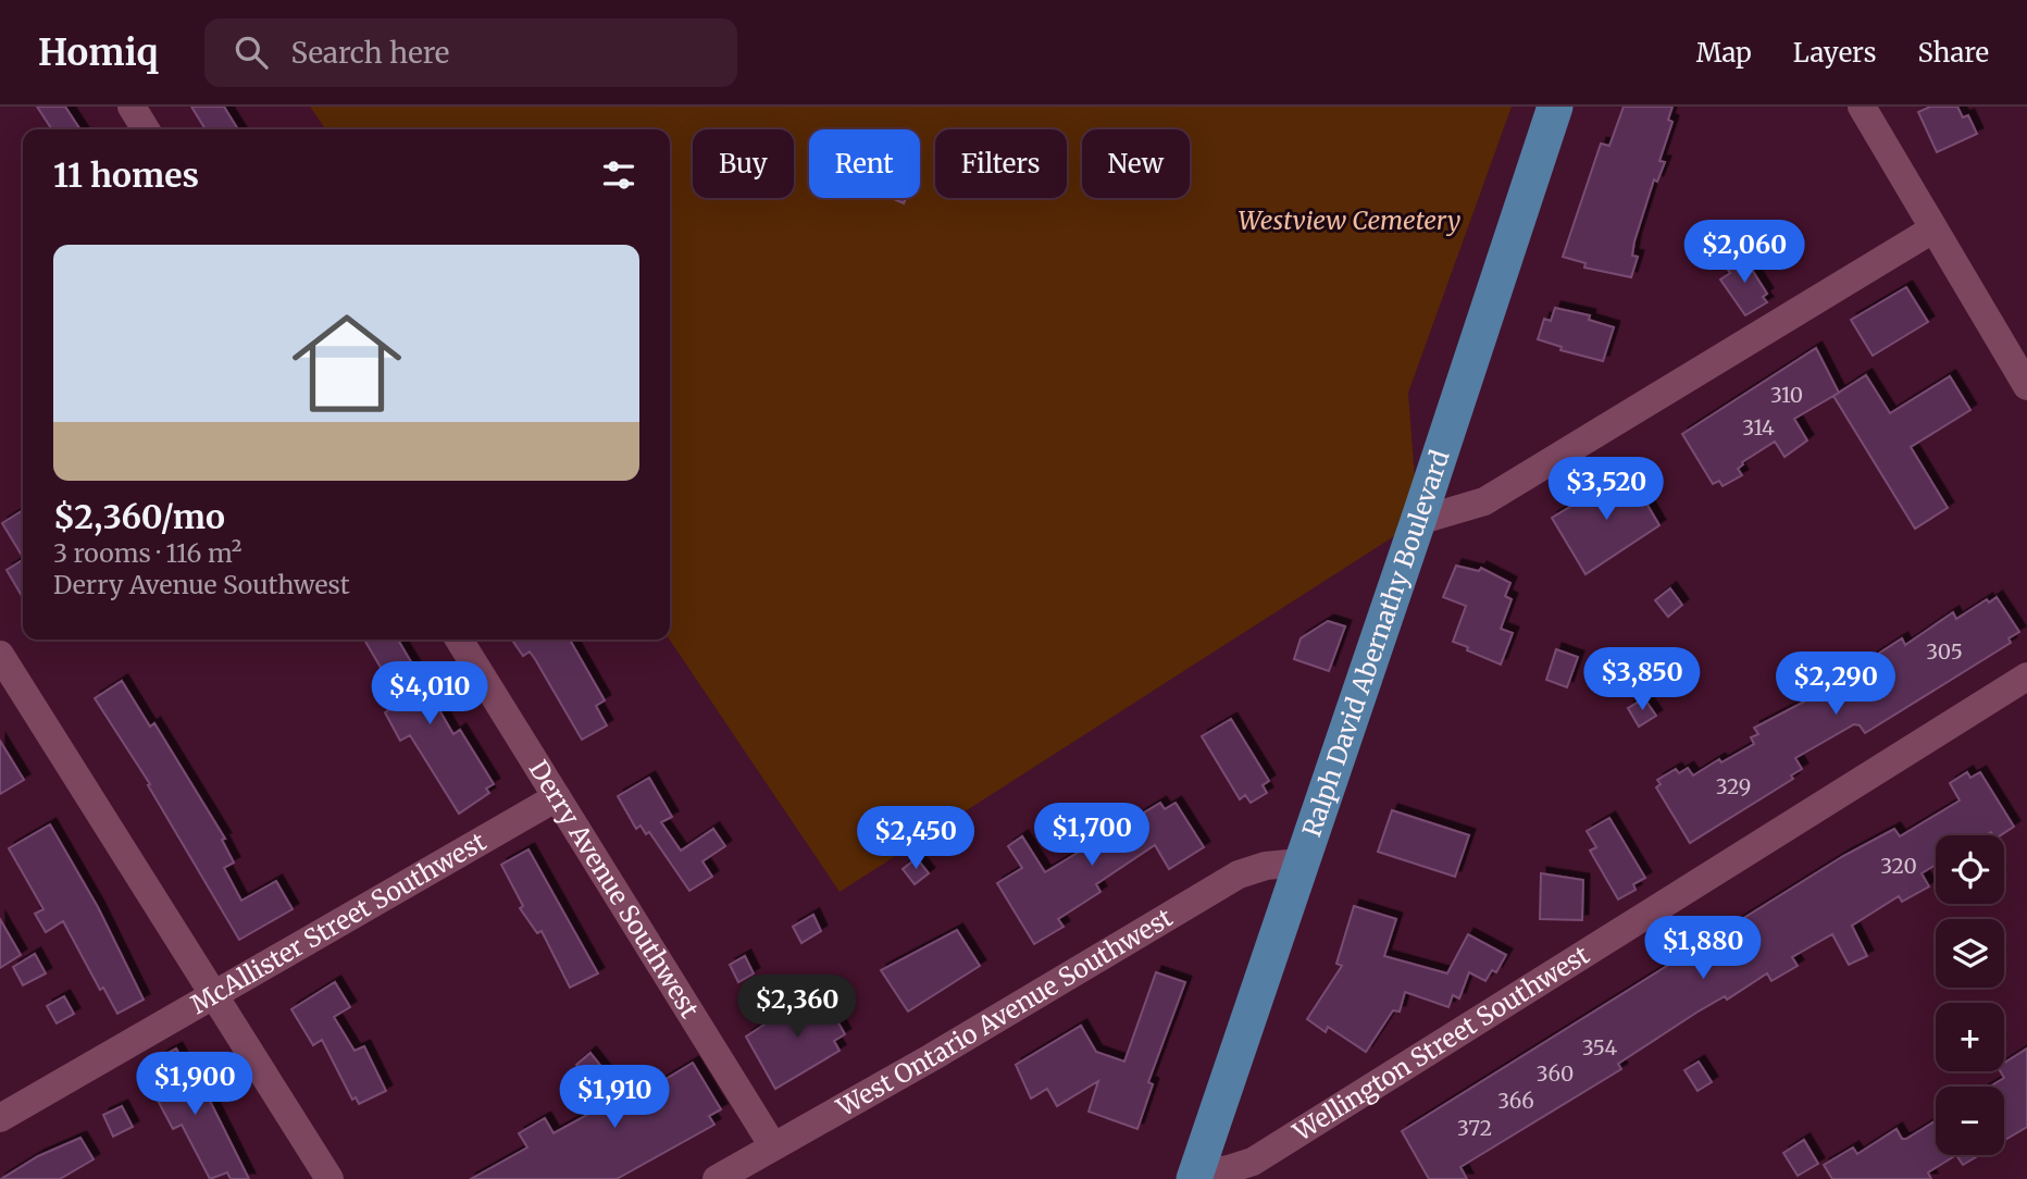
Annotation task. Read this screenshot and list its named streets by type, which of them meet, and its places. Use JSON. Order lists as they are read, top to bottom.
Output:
{
  "streets": {
    "main road": ["Ralph David Abernathy Boulevard"],
    "street": [
      "Derry Avenue Southwest",
      "McAllister Street Southwest",
      "West Ontario Avenue Southwest",
      "Wellington Street Southwest"
    ]
  },
  "crossings": [
    ["Ralph David Abernathy Boulevard", "West Ontario Avenue Southwest"],
    ["Ralph David Abernathy Boulevard", "Wellington Street Southwest"],
    ["Derry Avenue Southwest", "McAllister Street Southwest"],
    ["Derry Avenue Southwest", "West Ontario Avenue Southwest"]
  ],
  "parks": ["Westview Cemetery"],
  "house_numbers": [
    "310",
    "314",
    "305",
    "329",
    "320",
    "354",
    "360",
    "366",
    "372"
  ],
  "page": {
    "header": "Homiq",
    "search": "Search here",
    "nav": ["Map", "Layers", "Share"],
    "chip": [
      "Buy",
      "Rent",
      "Filters",
      "New"
    ],
    "heading": "11 homes",
    "price": [
      "$2,060",
      "$3,520",
      "$3,850",
      "$2,290",
      "$4,010",
      "$1,700",
      "$2,450",
      "$1,880",
      "$2,360",
      "$1,900",
      "$1,910"
    ],
    "list": [
      {
        "name": "$2,360/mo",
        "note": "3 rooms · 116 m² · Derry Avenue Southwest"
      }
    ],
    "map_buttons": ["+", "−"]
  }
}
